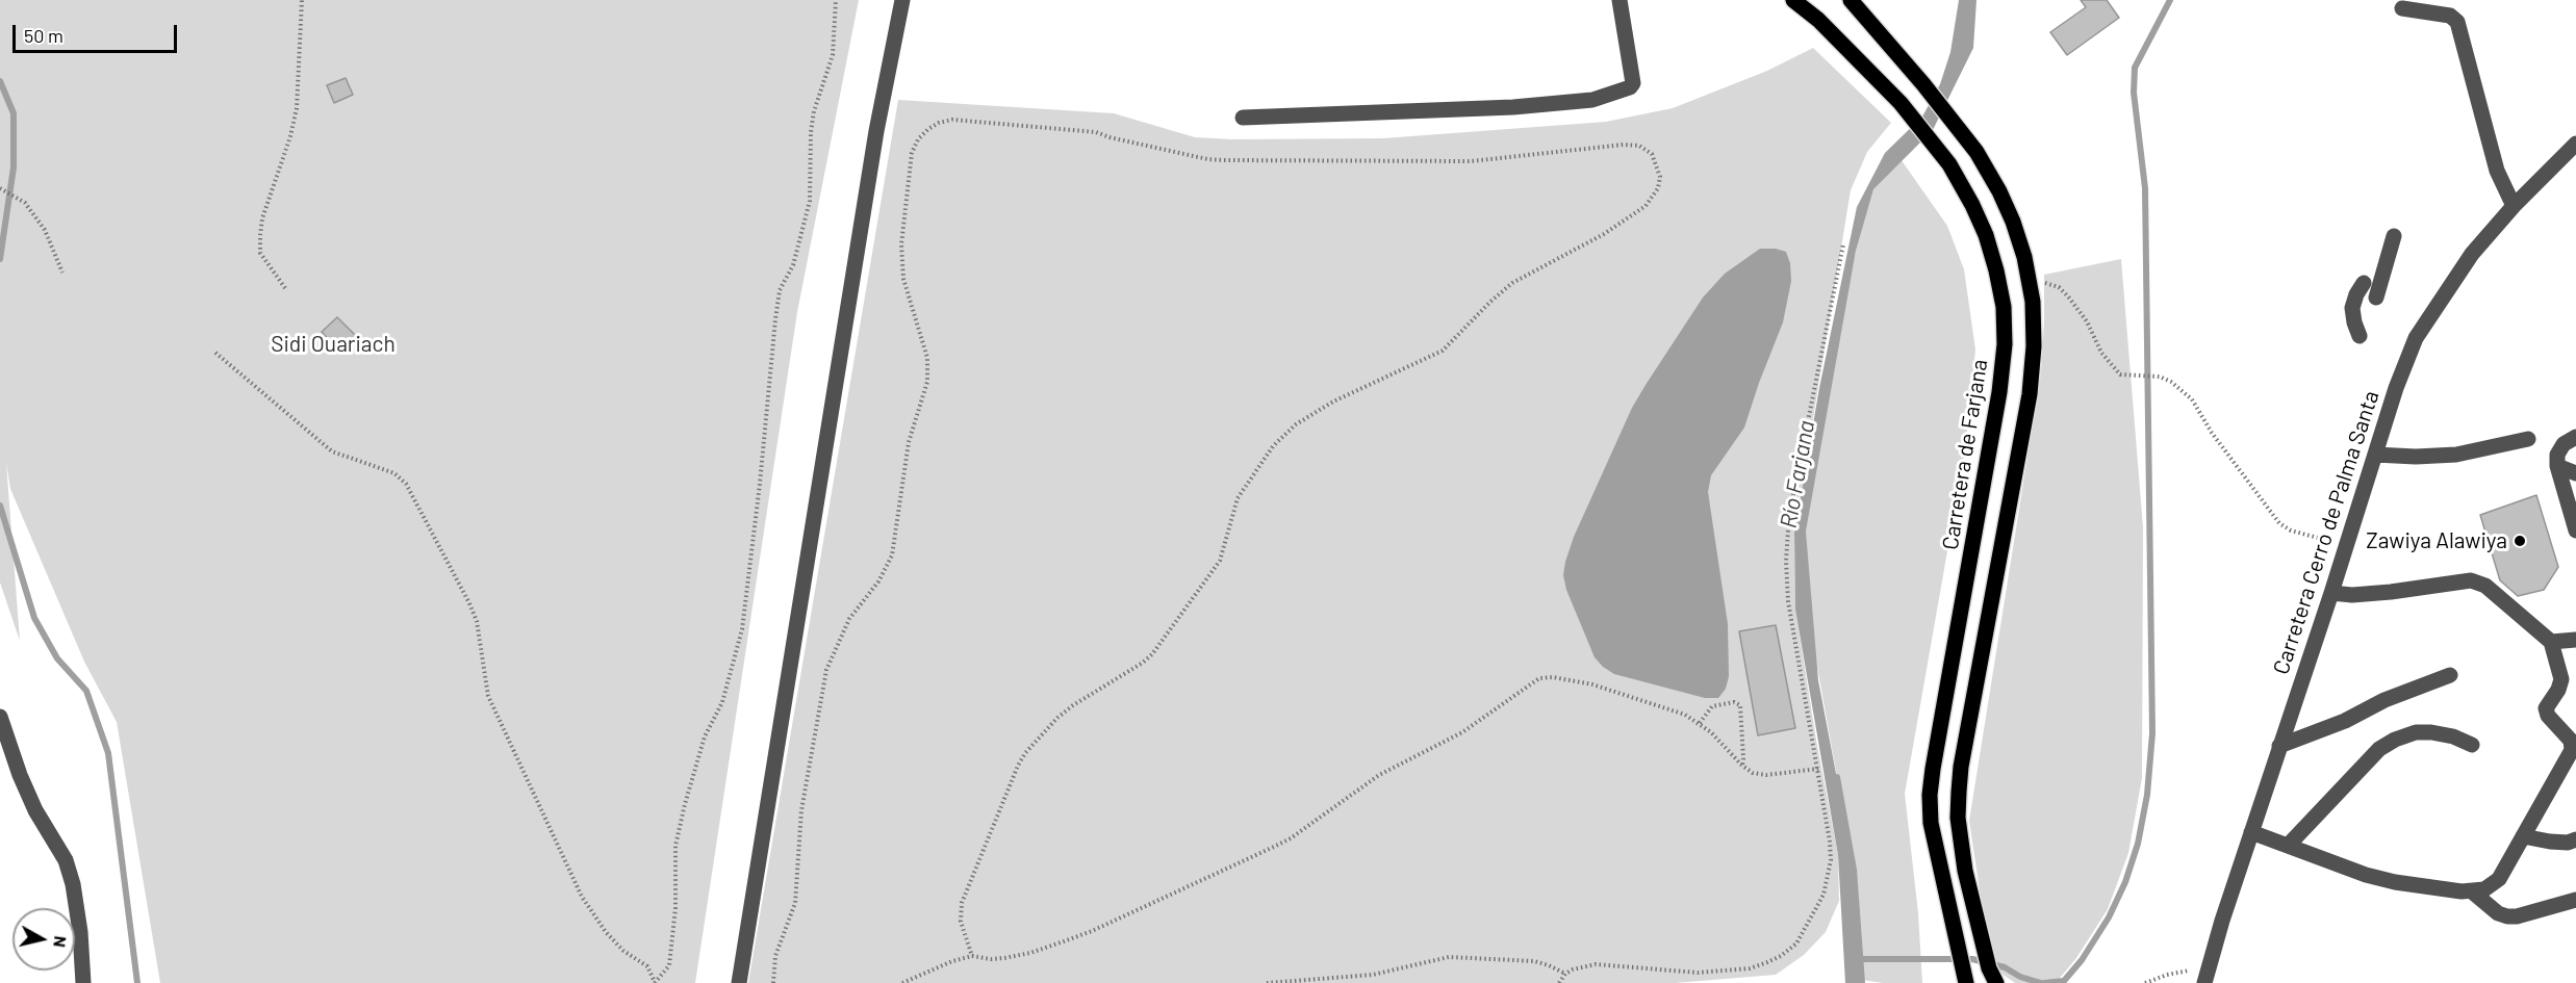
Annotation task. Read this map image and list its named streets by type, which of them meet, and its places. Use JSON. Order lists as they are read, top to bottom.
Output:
{
  "streets": {
    "main road": ["Carretera de Farjana"],
    "street": ["Carretera Cerro de Palma Santa"]
  },
  "water": ["Río Farjana"],
  "parks": ["Sidi Ouariach"],
  "places": ["Zawiya Alawiya"],
  "scale_bar": "50 m",
  "north": "right"
}
